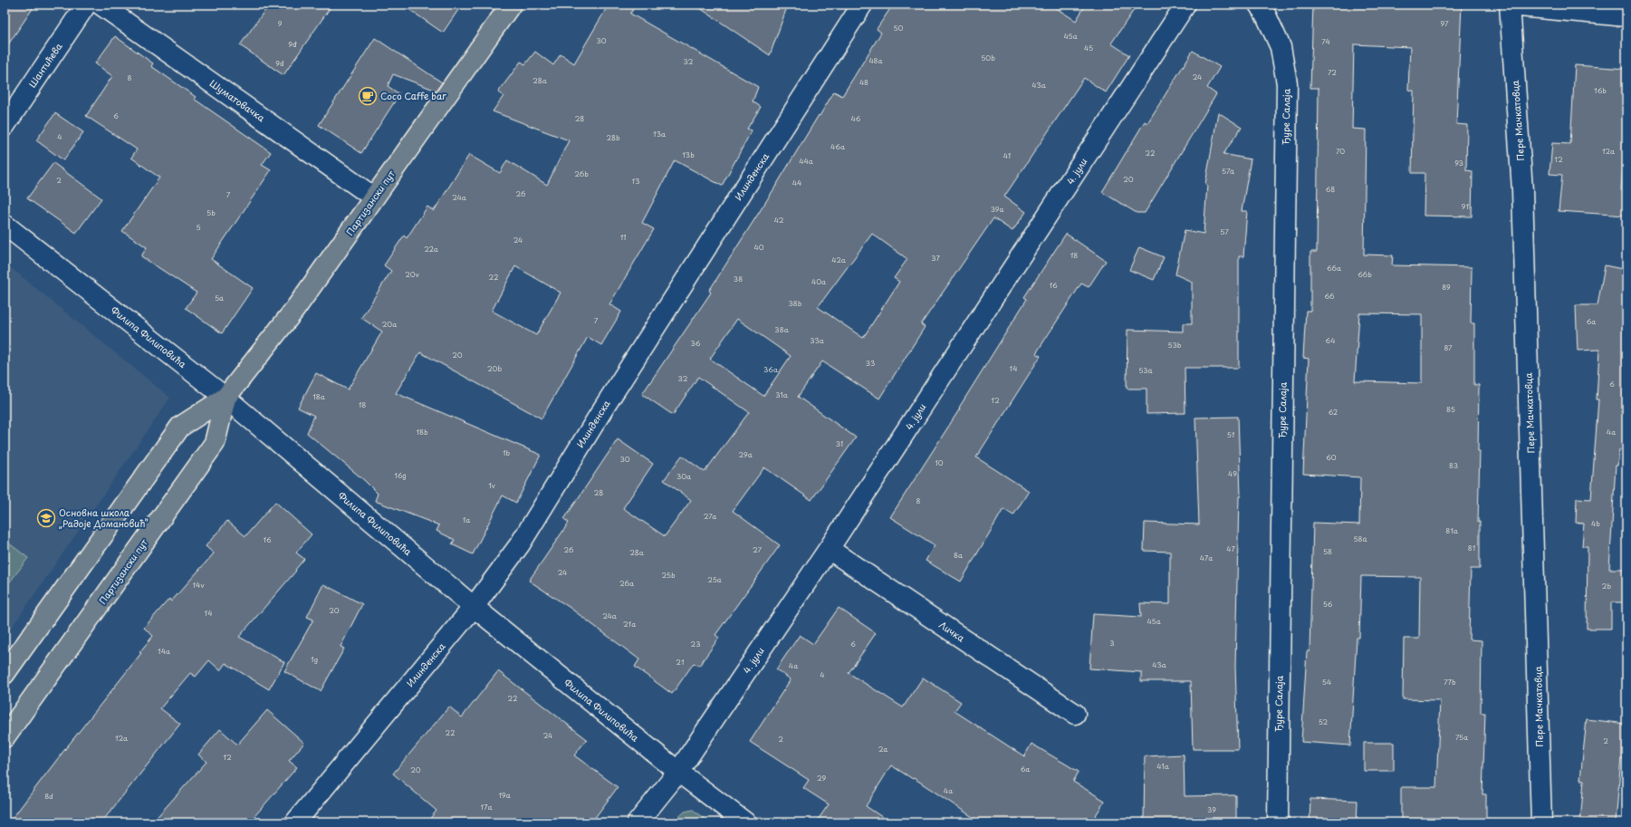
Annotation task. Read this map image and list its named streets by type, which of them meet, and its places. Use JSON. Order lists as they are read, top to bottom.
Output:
{
  "streets": {
    "main road": ["Партизански пут"],
    "street": [
      "Шантићева",
      "Шуматовачка",
      "Ђуре Салаја",
      "Пере Мачкатовца",
      "4. јули",
      "Илинденска",
      "Филипа Филиповића",
      "Личка"
    ]
  },
  "crossings": [
    ["Шуматовачка", "Партизански пут"],
    ["4. јули", "Филипа Филиповића"],
    ["4. јули", "Личка"],
    ["Илинденска", "Филипа Филиповића"],
    ["Партизански пут", "Филипа Филиповића"]
  ],
  "places": {
    "cafe": ["Coco Caffe bar"],
    "school or university": ["Основна школа „Радоје Домановић”"]
  },
  "house_numbers": [
    "9",
    "97",
    "50",
    "45a",
    "30",
    "74",
    "9đ",
    "45",
    "50b",
    "48a",
    "32",
    "9d",
    "72",
    "24",
    "8",
    "28a",
    "48",
    "43a",
    "16b",
    "6",
    "28",
    "46",
    "13a",
    "4",
    "28b",
    "46a",
    "70",
    "12a",
    "22",
    "13b",
    "41",
    "12",
    "44a",
    "93",
    "57a",
    "26b",
    "20",
    "2",
    "13",
    "44",
    "68",
    "26",
    "7",
    "24a",
    "91",
    "39a",
    "5b",
    "42",
    "5",
    "57",
    "11",
    "24",
    "40",
    "22a",
    "18",
    "37",
    "42a",
    "66a",
    "20v",
    "66b",
    "22",
    "38",
    "40a",
    "16",
    "89",
    "66",
    "5a",
    "38b",
    "7",
    "6a",
    "20a",
    "38a",
    "33a",
    "64",
    "36",
    "53b",
    "87",
    "20",
    "33",
    "20b",
    "14",
    "36a",
    "53a",
    "32",
    "6",
    "31a",
    "18a",
    "12",
    "18",
    "85",
    "62",
    "18b",
    "4a",
    "51",
    "31",
    "1b",
    "29a",
    "60",
    "30",
    "10",
    "83",
    "49",
    "16g",
    "30a",
    "1v",
    "28",
    "8",
    "27a",
    "1a",
    "4b",
    "81a",
    "58a",
    "16",
    "81",
    "47",
    "26",
    "27",
    "58",
    "28a",
    "8a",
    "47a",
    "24",
    "25b",
    "25a",
    "26a",
    "14v",
    "2b",
    "56",
    "20",
    "14",
    "24a",
    "45a",
    "21a",
    "3",
    "23",
    "6",
    "14a",
    "1g",
    "21",
    "43a",
    "4a",
    "4",
    "54",
    "77b",
    "22",
    "52",
    "22",
    "24",
    "75a",
    "12a",
    "2",
    "2",
    "2a",
    "12",
    "41a",
    "6a",
    "20",
    "29",
    "4a",
    "19a",
    "8d",
    "17a",
    "39"
  ]
}
